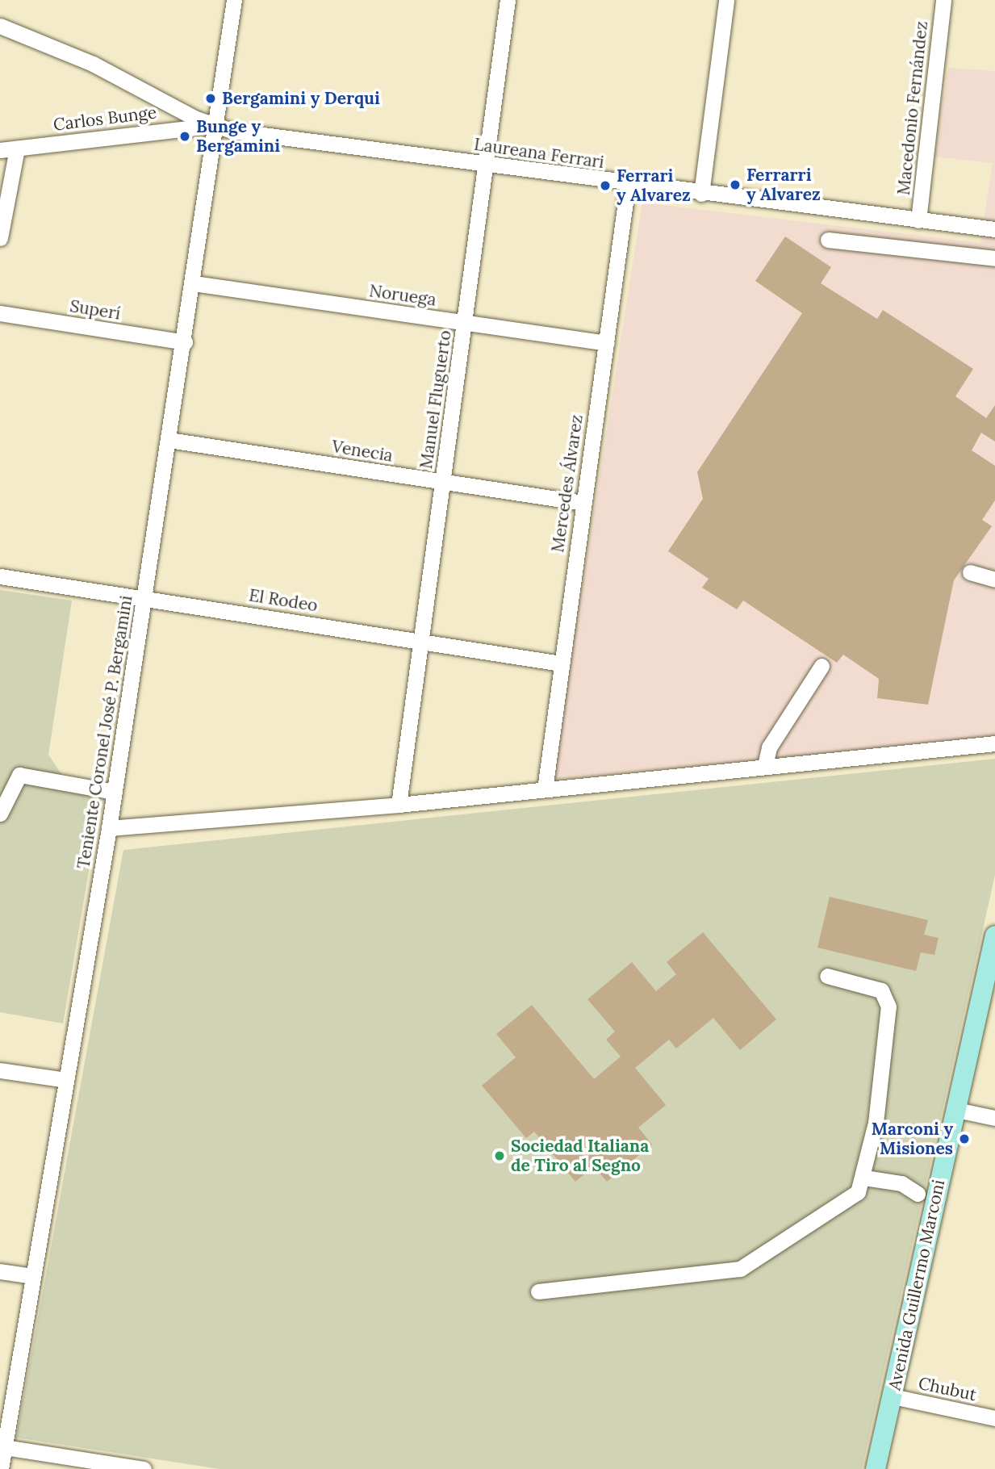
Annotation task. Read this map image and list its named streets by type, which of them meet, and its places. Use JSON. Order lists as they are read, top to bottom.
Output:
{
  "streets": {
    "main road": ["Avenida Guillermo Marconi"],
    "street": [
      "Macedonio Fernández",
      "Carlos Bunge",
      "Laureana Ferrari",
      "Noruega",
      "Superí",
      "Manuel Fluguerto",
      "Venecia",
      "Mercedes Álvarez",
      "El Rodeo",
      "Teniente Coronel José P. Bergamini",
      "Chubut"
    ]
  },
  "crossings": [
    ["Macedonio Fernández", "Laureana Ferrari"],
    ["Carlos Bunge", "Laureana Ferrari"],
    ["Carlos Bunge", "Teniente Coronel José P. Bergamini"],
    ["Laureana Ferrari", "Manuel Fluguerto"],
    ["Laureana Ferrari", "Mercedes Álvarez"],
    ["Laureana Ferrari", "Teniente Coronel José P. Bergamini"],
    ["Noruega", "Manuel Fluguerto"],
    ["Noruega", "Mercedes Álvarez"],
    ["Noruega", "Teniente Coronel José P. Bergamini"],
    ["Superí", "Teniente Coronel José P. Bergamini"],
    ["Manuel Fluguerto", "Venecia"],
    ["Manuel Fluguerto", "El Rodeo"],
    ["Venecia", "Mercedes Álvarez"],
    ["Venecia", "Teniente Coronel José P. Bergamini"],
    ["Mercedes Álvarez", "El Rodeo"],
    ["El Rodeo", "Teniente Coronel José P. Bergamini"],
    ["Avenida Guillermo Marconi", "Chubut"]
  ],
  "places": [
    "Bergamini y Derqui",
    "Bunge y Bergamini",
    "Ferrarri y Alvarez",
    "Ferrari y Alvarez",
    "Marconi y Misiones",
    "Sociedad Italiana de Tiro al Segno"
  ]
}
